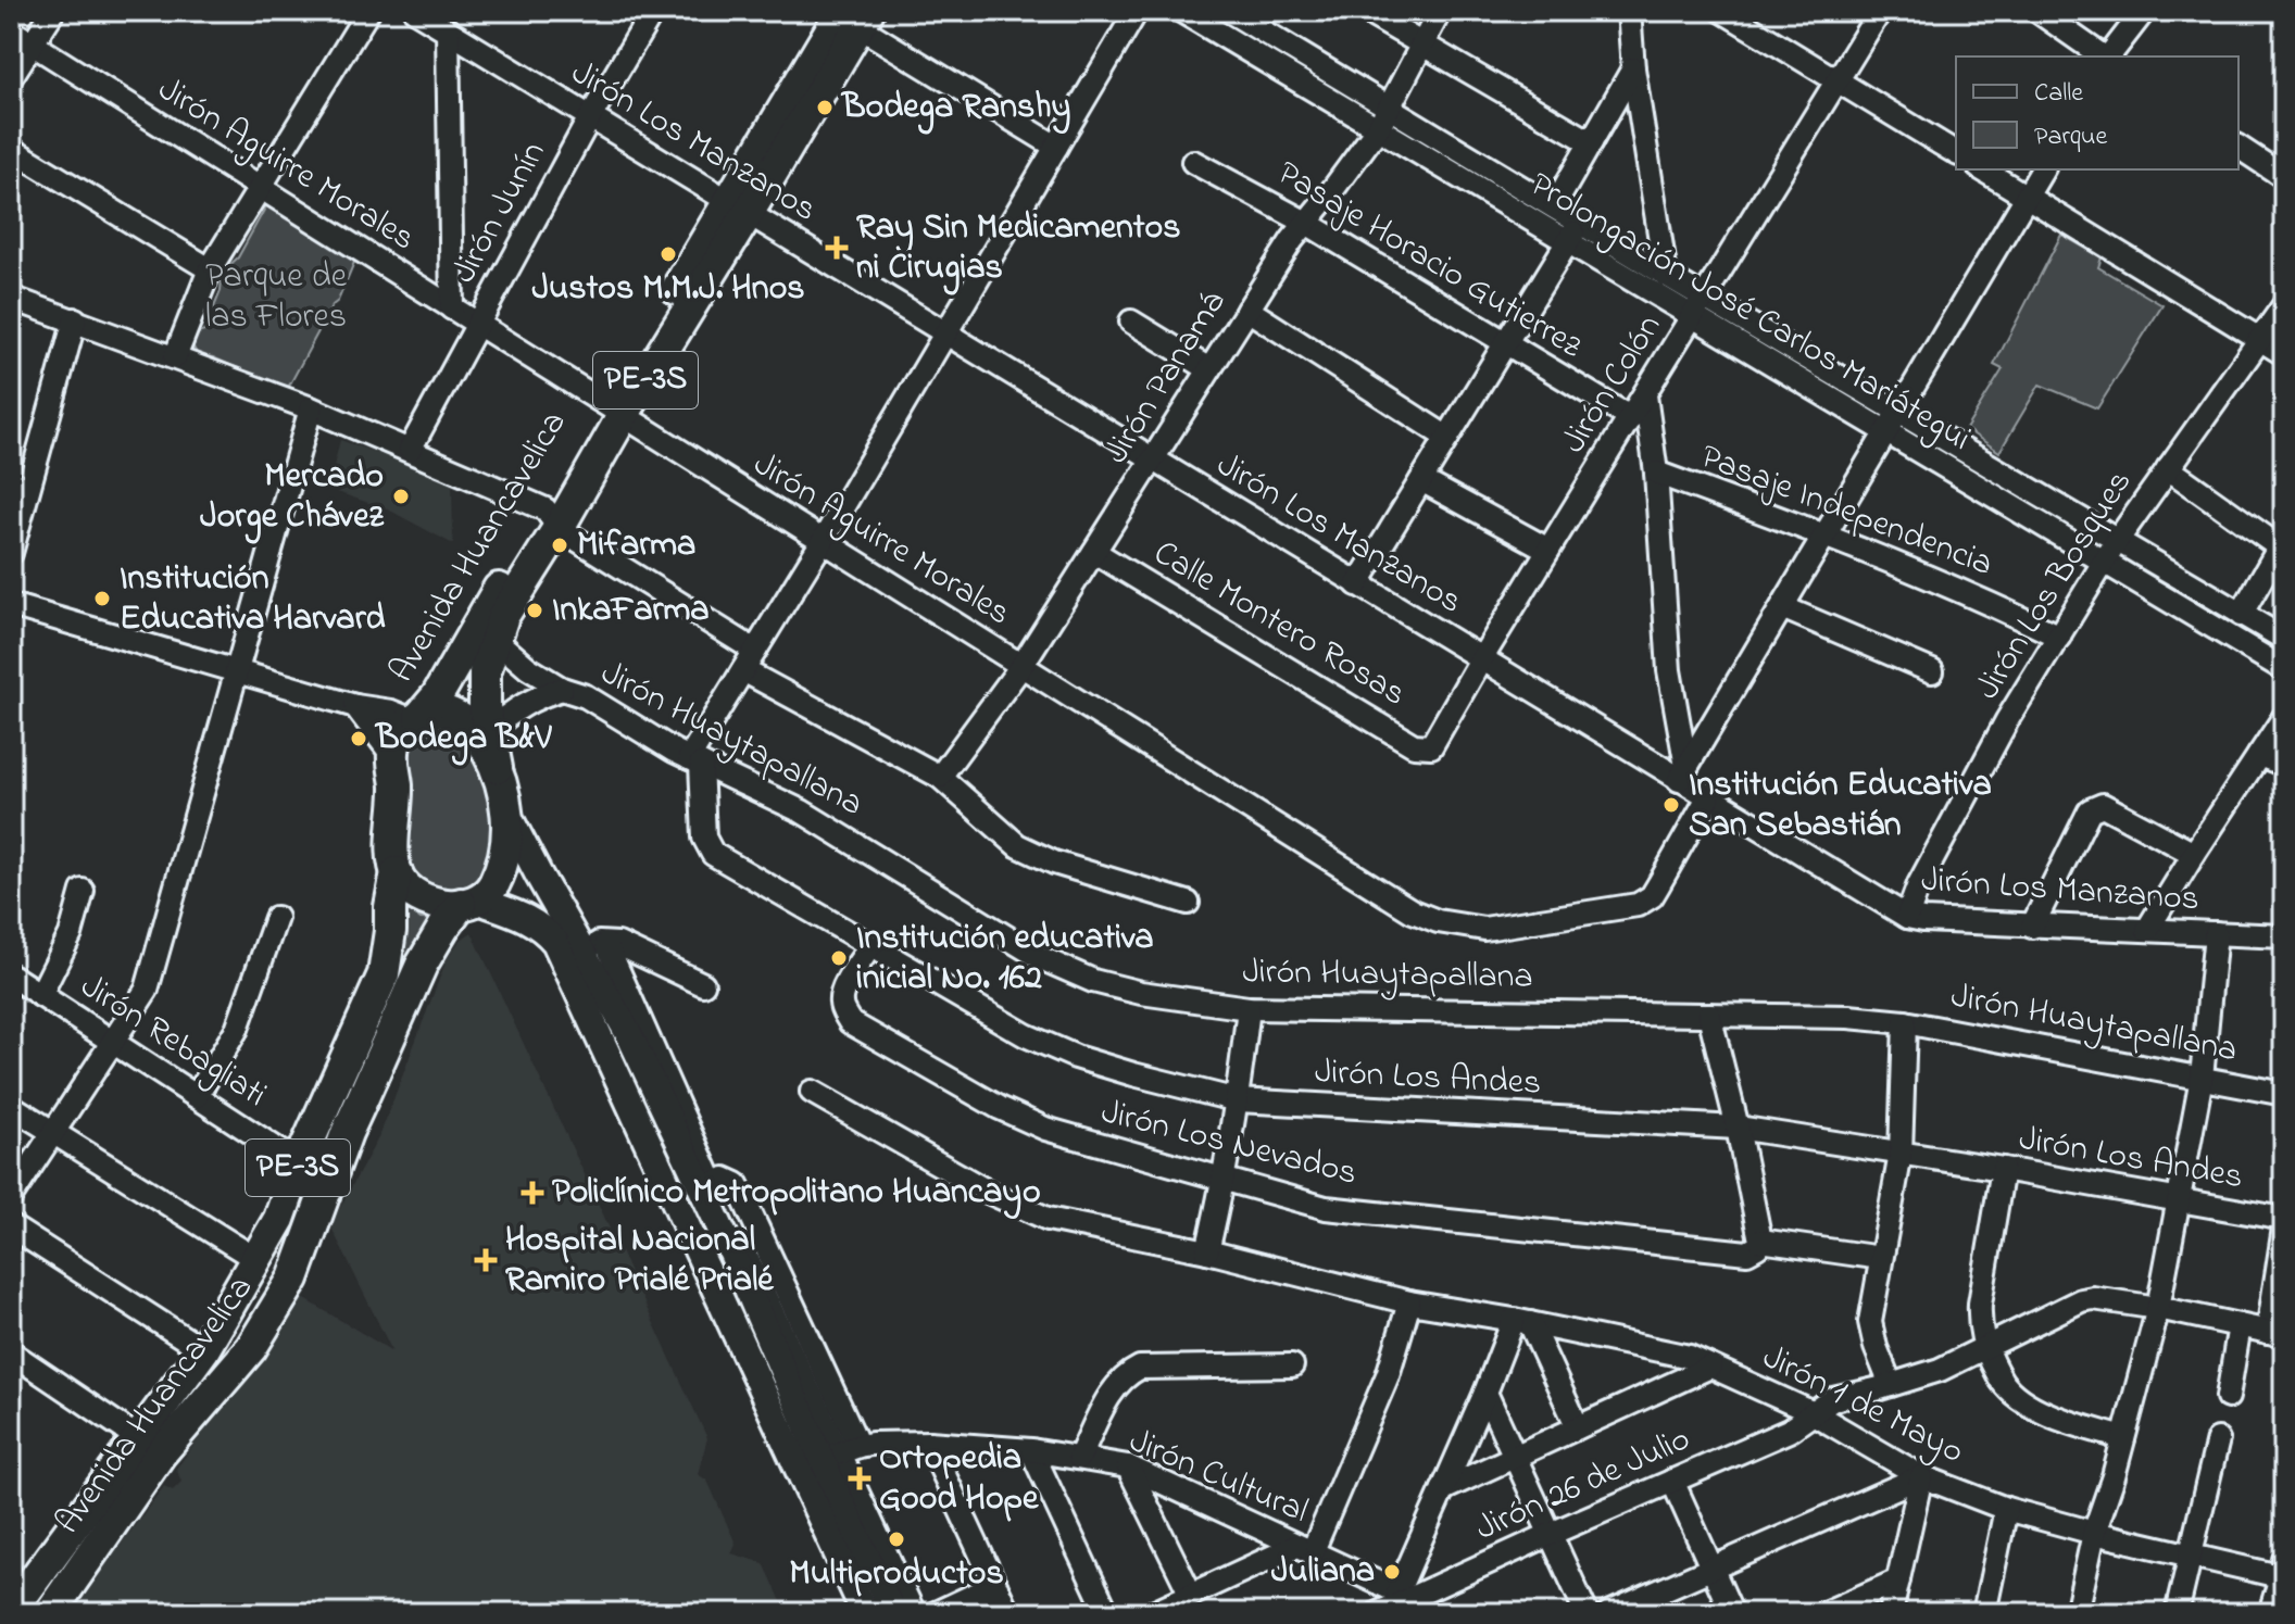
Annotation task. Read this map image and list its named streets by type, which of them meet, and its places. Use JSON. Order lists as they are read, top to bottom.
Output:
{
  "streets": {
    "highway": ["PE-3S", "Avenida Huancavelica"],
    "street": [
      "Jirón Los Manzanos",
      "Jirón Aguirre Morales",
      "Jirón Junín",
      "Pasaje Horacio Gutierrez",
      "Prolongación José Carlos Mariátegui",
      "Jirón Panamá",
      "Jirón Colón",
      "Pasaje Independencia",
      "Jirón Los Bosques",
      "Calle Montero Rosas",
      "Jirón Huaytapallana",
      "Jirón Rebagliati",
      "Jirón Los Andes",
      "Jirón Los Nevados",
      "Jirón 1 de Mayo",
      "Jirón Cultural",
      "Jirón 26 de Julio"
    ]
  },
  "crossings": [
    ["Jirón Los Manzanos", "Jirón Aguirre Morales"],
    ["Jirón Los Manzanos", "Jirón Junín"],
    ["Jirón Los Manzanos", "Jirón Panamá"],
    ["Jirón Los Manzanos", "Jirón Colón"],
    ["Jirón Los Manzanos", "Avenida Huancavelica"],
    ["Jirón Los Manzanos", "Jirón Los Bosques"],
    ["Jirón Aguirre Morales", "Jirón Junín"],
    ["Jirón Aguirre Morales", "Jirón Panamá"],
    ["Jirón Aguirre Morales", "Avenida Huancavelica"],
    ["Pasaje Horacio Gutierrez", "Jirón Panamá"],
    ["Pasaje Horacio Gutierrez", "Jirón Colón"],
    ["Prolongación José Carlos Mariátegui", "Jirón Panamá"],
    ["Prolongación José Carlos Mariátegui", "Jirón Colón"],
    ["Prolongación José Carlos Mariátegui", "Jirón Los Bosques"],
    ["Jirón Panamá", "Calle Montero Rosas"],
    ["PE-3S", "Avenida Huancavelica"],
    ["Jirón Colón", "Calle Montero Rosas"],
    ["Pasaje Independencia", "Jirón Los Bosques"],
    ["Avenida Huancavelica", "Jirón Huaytapallana"],
    ["Avenida Huancavelica", "Jirón Rebagliati"],
    ["Jirón Huaytapallana", "Jirón Los Andes"],
    ["Jirón Los Andes", "Jirón Los Nevados"],
    ["Jirón 1 de Mayo", "Jirón 26 de Julio"],
    ["Jirón Cultural", "Jirón 26 de Julio"]
  ],
  "parks": ["Parque de las Flores"],
  "places": {
    "other": [
      "Bodega Ranshy",
      "Justos M.M.J. Hnos",
      "Mercado Jorge Chávez",
      "Mifarma",
      "Institución Educativa Harvard",
      "InkaFarma",
      "Bodega B&V",
      "Institución Educativa San Sebastián",
      "Institución educativa inicial No. 162",
      "Multiproductos",
      "Juliana"
    ],
    "health": [
      "Ray Sin Medicamentos ni Cirugias",
      "Policlínico Metropolitano Huancayo",
      "Hospital Nacional Ramiro Prialé Prialé",
      "Ortopedia Good Hope"
    ]
  },
  "legend": ["Calle", "Parque"]
}
